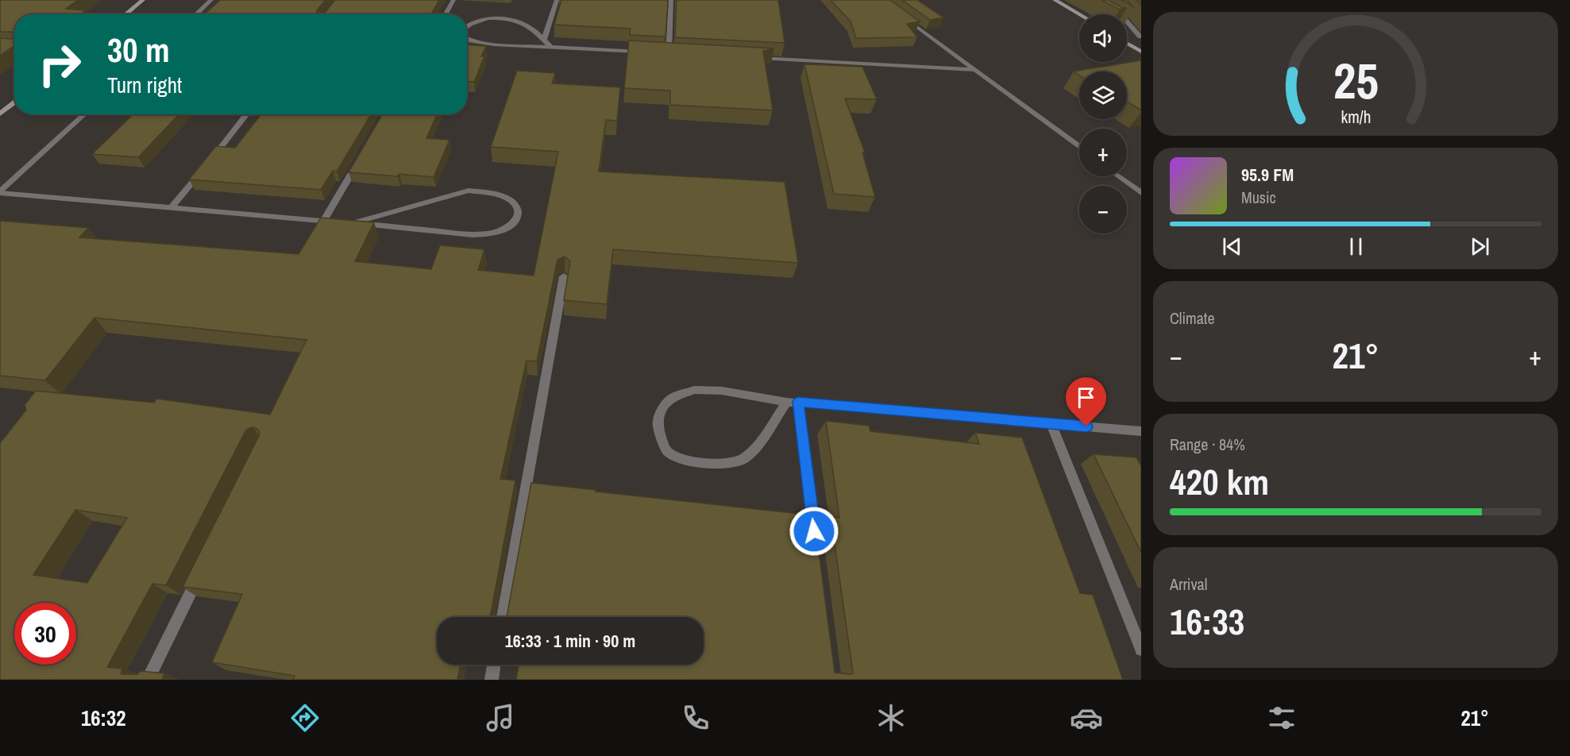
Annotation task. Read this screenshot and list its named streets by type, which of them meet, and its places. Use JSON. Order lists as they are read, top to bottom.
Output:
{
  "page": {
    "map_buttons": ["+", "−"],
    "turn": ["30 m", "Turn right"],
    "song": ["95.9 FM", "Music"],
    "tile": [
      "Climate",
      ["Range · 84%", "420 km"],
      ["Arrival", "16:33"]
    ],
    "heat": ["−", "21°", "+"],
    "limit": "30",
    "trip": "16:33 · 1 min · 90 m",
    "tabs": ["16:32", "21°"],
    "gauge": ["25", "km/h"]
  }
}
